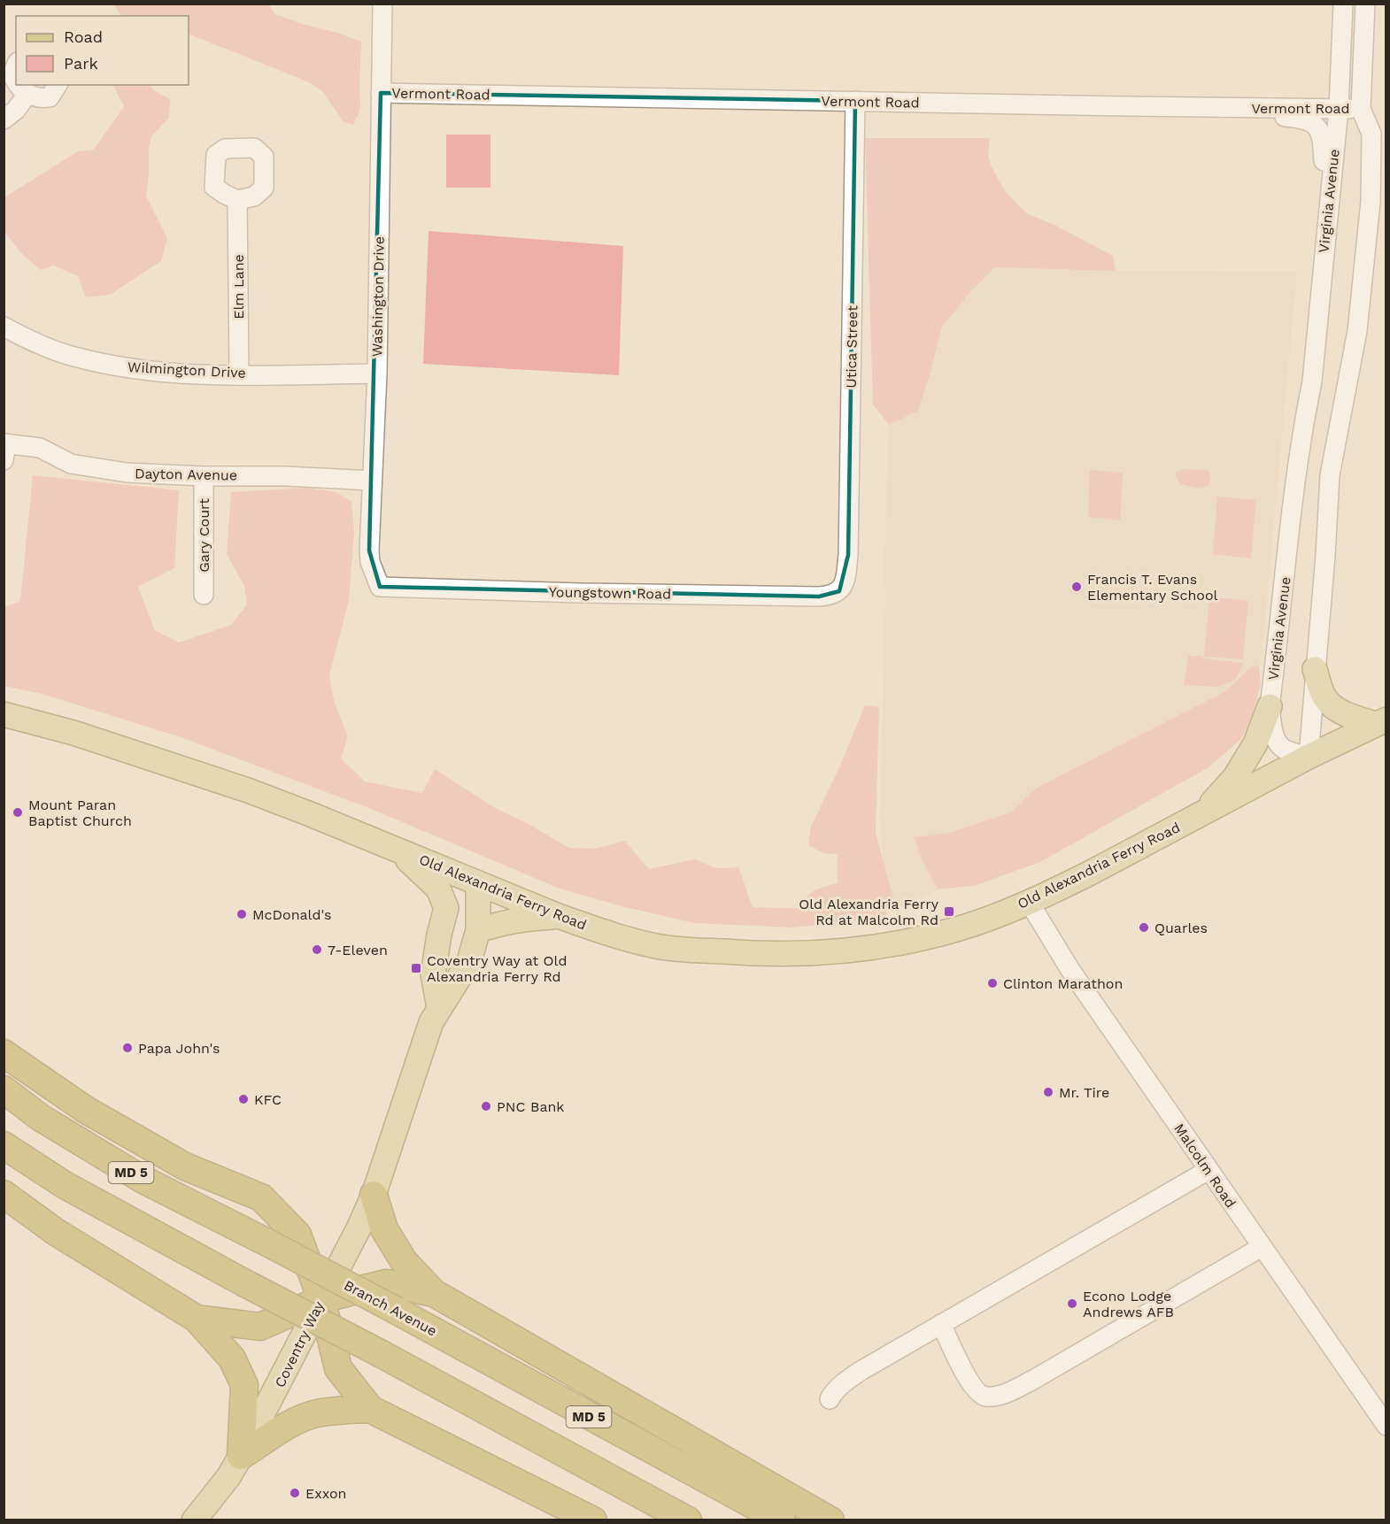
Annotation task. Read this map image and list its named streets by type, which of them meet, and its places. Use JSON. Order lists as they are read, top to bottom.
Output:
{
  "streets": {
    "highway": ["MD 5", "Branch Avenue"],
    "main road": ["Old Alexandria Ferry Road", "Coventry Way"],
    "street": [
      "Vermont Road",
      "Virginia Avenue",
      "Elm Lane",
      "Washington Drive",
      "Utica Street",
      "Wilmington Drive",
      "Dayton Avenue",
      "Gary Court",
      "Youngstown Road",
      "Malcolm Road"
    ]
  },
  "crossings": [
    ["Vermont Road", "Virginia Avenue"],
    ["Vermont Road", "Washington Drive"],
    ["Vermont Road", "Utica Street"],
    ["Virginia Avenue", "Old Alexandria Ferry Road"],
    ["Elm Lane", "Wilmington Drive"],
    ["Washington Drive", "Wilmington Drive"],
    ["Washington Drive", "Dayton Avenue"],
    ["Washington Drive", "Youngstown Road"],
    ["Utica Street", "Youngstown Road"],
    ["Dayton Avenue", "Gary Court"],
    ["Old Alexandria Ferry Road", "Malcolm Road"],
    ["Old Alexandria Ferry Road", "Coventry Way"]
  ],
  "places": {
    "other": [
      "Francis T. Evans Elementary School",
      "Mount Paran Baptist Church",
      "McDonald's",
      "Quarles",
      "7-Eleven",
      "Clinton Marathon",
      "Papa John's",
      "Mr. Tire",
      "KFC",
      "PNC Bank",
      "Econo Lodge Andrews AFB",
      "Exxon"
    ],
    "transit": ["Old Alexandria Ferry Rd at Malcolm Rd", "Coventry Way at Old Alexandria Ferry Rd"]
  },
  "legend": ["Road", "Park"]
}
